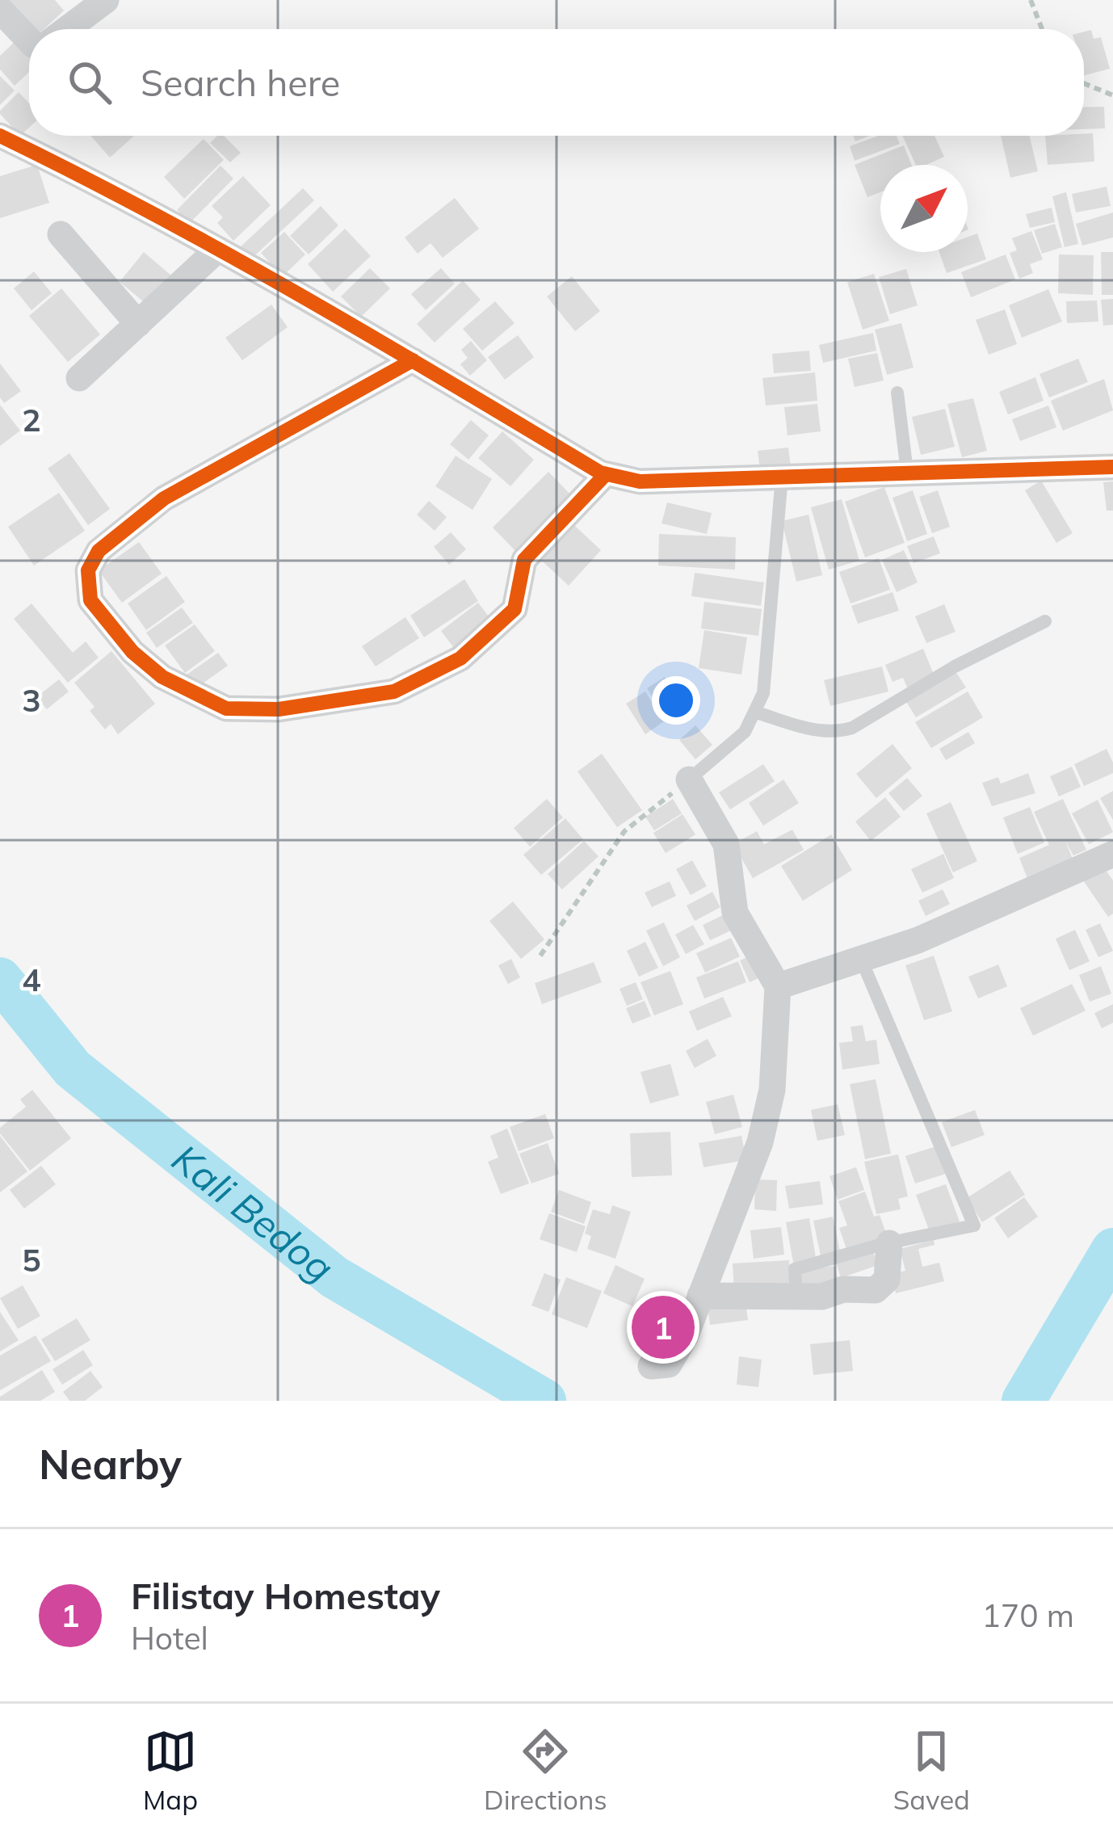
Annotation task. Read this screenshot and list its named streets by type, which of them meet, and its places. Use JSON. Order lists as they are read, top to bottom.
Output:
{
  "water": ["Kali Bedog"],
  "north": "top right",
  "page": {
    "search": "Search here",
    "pins": "1",
    "heading": "Nearby",
    "list": [
      {
        "mark": "1",
        "name": "Filistay Homestay",
        "note": "Hotel",
        "value": "170 m"
      }
    ],
    "nav": ["Map", "Directions", "Saved"]
  },
  "grid": {
    "rows": [
      "2",
      "3",
      "4",
      "5"
    ]
  }
}
